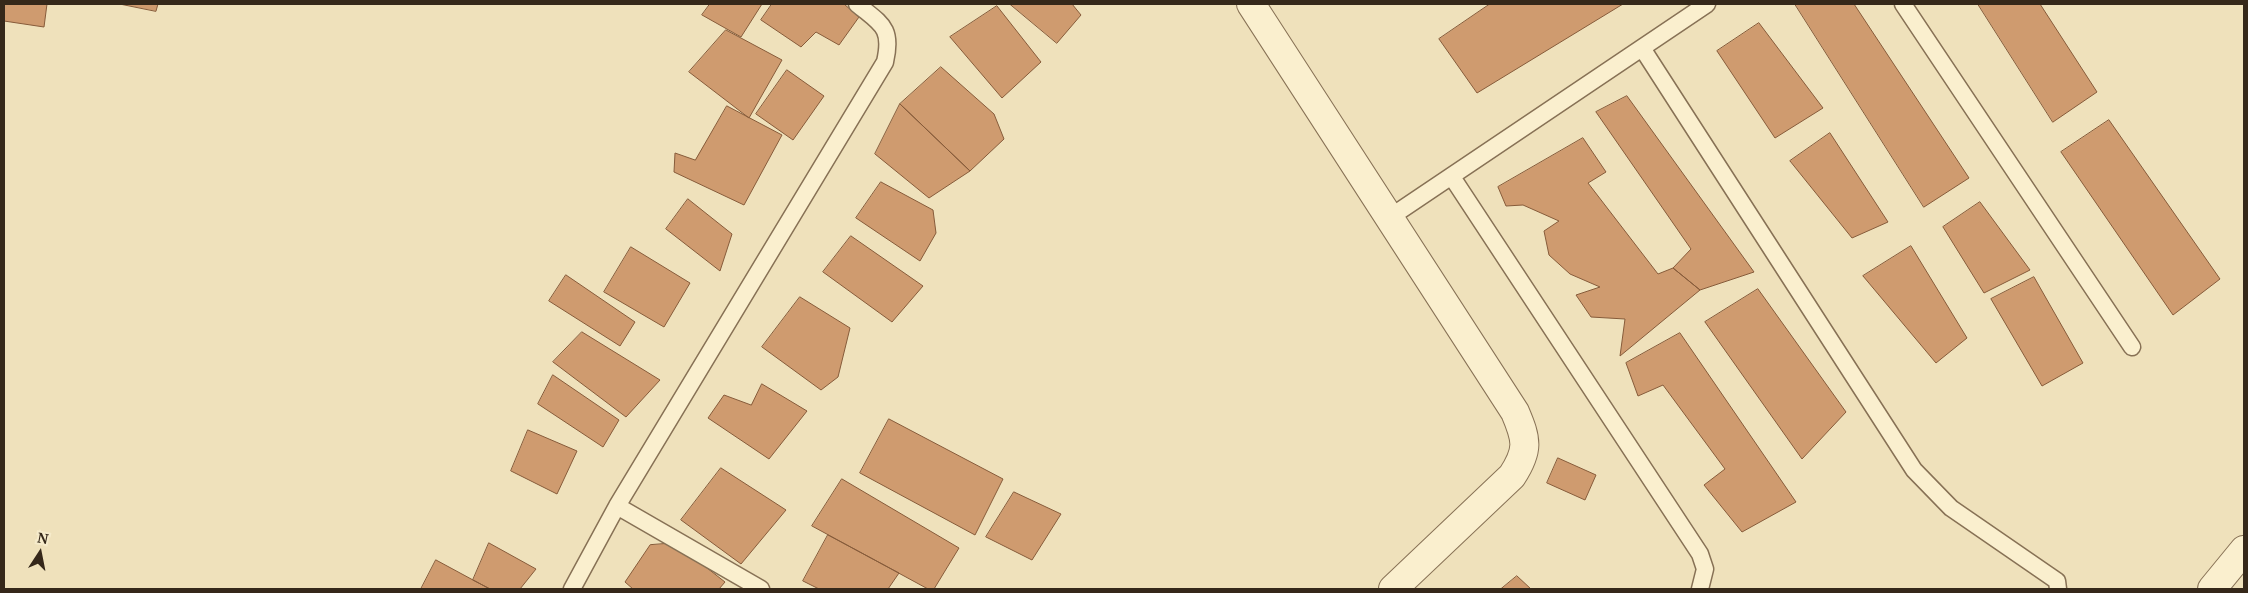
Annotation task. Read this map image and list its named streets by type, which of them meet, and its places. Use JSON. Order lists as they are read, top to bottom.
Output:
{
  "north": "top"
}
